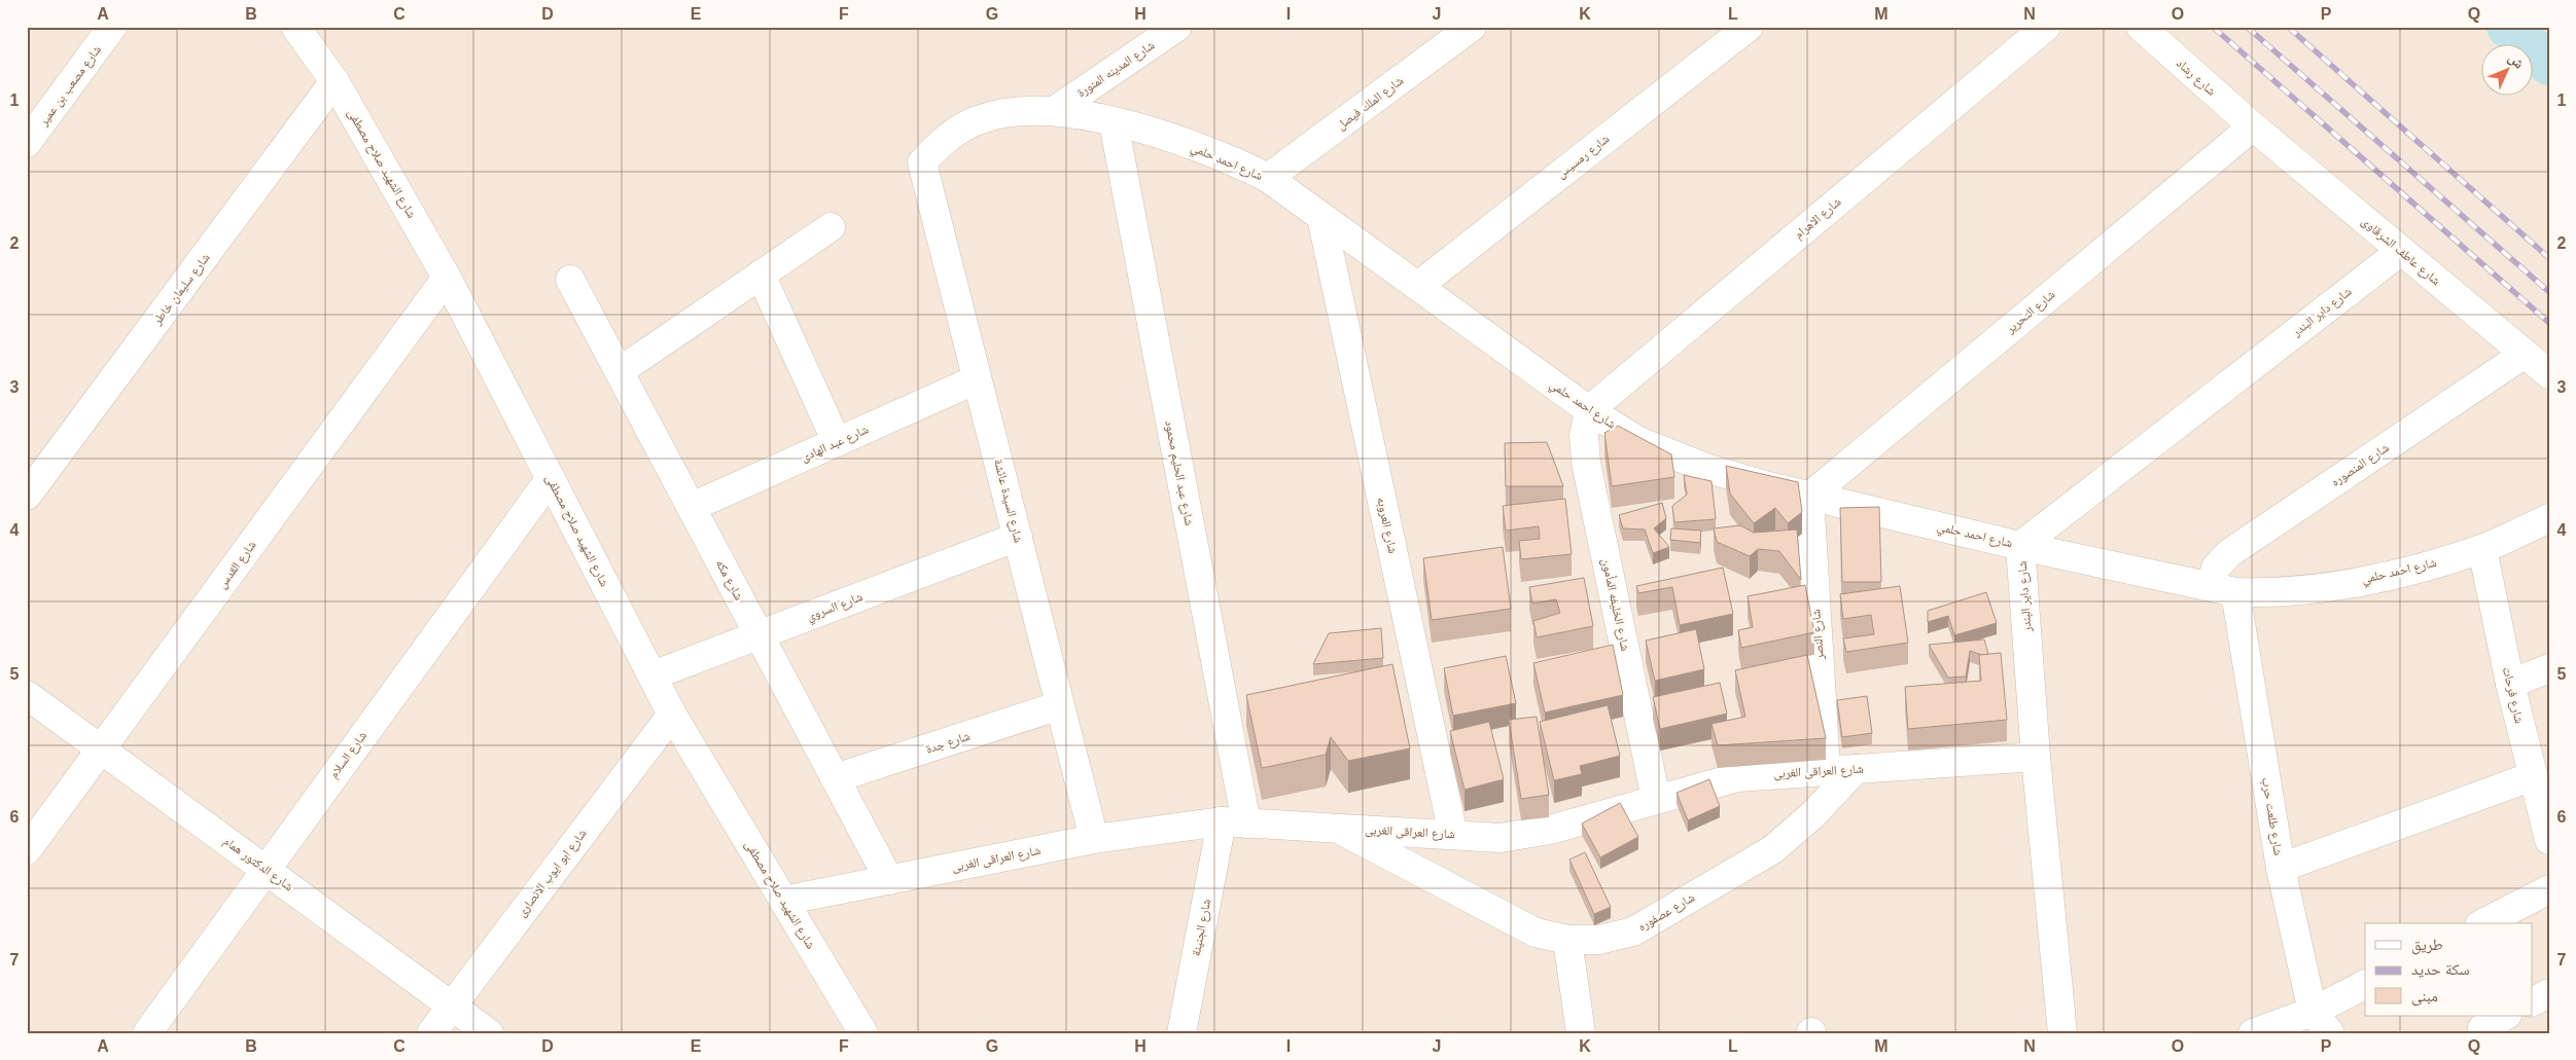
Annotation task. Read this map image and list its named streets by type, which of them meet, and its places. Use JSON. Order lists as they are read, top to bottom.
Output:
{
  "streets": {
    "street": [
      "شارع المدينه المنورة",
      "شارع رشاد",
      "شارع مصعب بن عمير",
      "شارع الملك فيصل",
      "شارع رمسيس",
      "شارع احمد حلمي",
      "شارع الشهيد صلاح مصطفى",
      "شارع الاهرام",
      "شارع عاطف الشرقاوى",
      "شارع سليمان خاطر",
      "شارع التحرير",
      "شارع داير البندر",
      "شارع عبد الهادى",
      "شارع المنصوره",
      "شارع عبد الحليم محمود",
      "شارع السيدة عائشة",
      "شارع العروبه",
      "شارع القدس",
      "شارع مكه",
      "شارع الخليفه المأمون",
      "شارع السروي",
      "شارع النصر",
      "شارع فرحات",
      "شارع جدة",
      "شارع السلام",
      "شارع العراقى الغربى",
      "شارع طلعت حرب",
      "شارع الدكتور همام",
      "شارع ابو ايوب الانصارى",
      "شارع عصفوره",
      "شارع الجنينة"
    ]
  },
  "crossings": [
    ["شارع المدينه المنورة", "شارع احمد حلمي"],
    ["شارع رشاد", "شارع عاطف الشرقاوى"],
    ["شارع رشاد", "شارع التحرير"],
    ["شارع الملك فيصل", "شارع احمد حلمي"],
    ["شارع رمسيس", "شارع احمد حلمي"],
    ["شارع احمد حلمي", "شارع الاهرام"],
    ["شارع احمد حلمي", "شارع التحرير"],
    ["شارع احمد حلمي", "شارع داير البندر"],
    ["شارع احمد حلمي", "شارع المنصوره"],
    ["شارع احمد حلمي", "شارع عبد الحليم محمود"],
    ["شارع احمد حلمي", "شارع السيدة عائشة"],
    ["شارع احمد حلمي", "شارع العروبه"],
    ["شارع احمد حلمي", "شارع الخليفه المأمون"],
    ["شارع احمد حلمي", "شارع النصر"],
    ["شارع احمد حلمي", "شارع فرحات"],
    ["شارع احمد حلمي", "شارع طلعت حرب"],
    ["شارع الشهيد صلاح مصطفى", "شارع سليمان خاطر"],
    ["شارع الشهيد صلاح مصطفى", "شارع القدس"],
    ["شارع الشهيد صلاح مصطفى", "شارع السروي"],
    ["شارع الشهيد صلاح مصطفى", "شارع السلام"],
    ["شارع الشهيد صلاح مصطفى", "شارع العراقى الغربى"],
    ["شارع الشهيد صلاح مصطفى", "شارع ابو ايوب الانصارى"],
    ["شارع الاهرام", "شارع الخليفه المأمون"],
    ["شارع عاطف الشرقاوى", "شارع التحرير"],
    ["شارع عاطف الشرقاوى", "شارع داير البندر"],
    ["شارع عاطف الشرقاوى", "شارع المنصوره"],
    ["شارع التحرير", "شارع النصر"],
    ["شارع داير البندر", "شارع العراقى الغربى"],
    ["شارع عبد الهادى", "شارع السيدة عائشة"],
    ["شارع عبد الهادى", "شارع مكه"],
    ["شارع المنصوره", "شارع طلعت حرب"],
    ["شارع عبد الحليم محمود", "شارع العراقى الغربى"],
    ["شارع عبد الحليم محمود", "شارع الجنينة"],
    ["شارع السيدة عائشة", "شارع السروي"],
    ["شارع السيدة عائشة", "شارع جدة"],
    ["شارع السيدة عائشة", "شارع العراقى الغربى"],
    ["شارع العروبه", "شارع العراقى الغربى"],
    ["شارع القدس", "شارع الدكتور همام"],
    ["شارع مكه", "شارع السروي"],
    ["شارع مكه", "شارع جدة"],
    ["شارع مكه", "شارع العراقى الغربى"],
    ["شارع الخليفه المأمون", "شارع العراقى الغربى"],
    ["شارع النصر", "شارع العراقى الغربى"],
    ["شارع السلام", "شارع الدكتور همام"],
    ["شارع العراقى الغربى", "شارع عصفوره"],
    ["شارع العراقى الغربى", "شارع الجنينة"],
    ["شارع الدكتور همام", "شارع ابو ايوب الانصارى"]
  ],
  "legend": ["طريق", "سكة حديد", "مبنى"],
  "north": "top right",
  "grid": {
    "columns": [
      "A",
      "B",
      "C",
      "D",
      "E",
      "F",
      "G",
      "H",
      "I",
      "J",
      "K",
      "L",
      "M",
      "N",
      "O",
      "P",
      "Q"
    ],
    "rows": [
      "1",
      "2",
      "3",
      "4",
      "5",
      "6",
      "7"
    ]
  }
}
